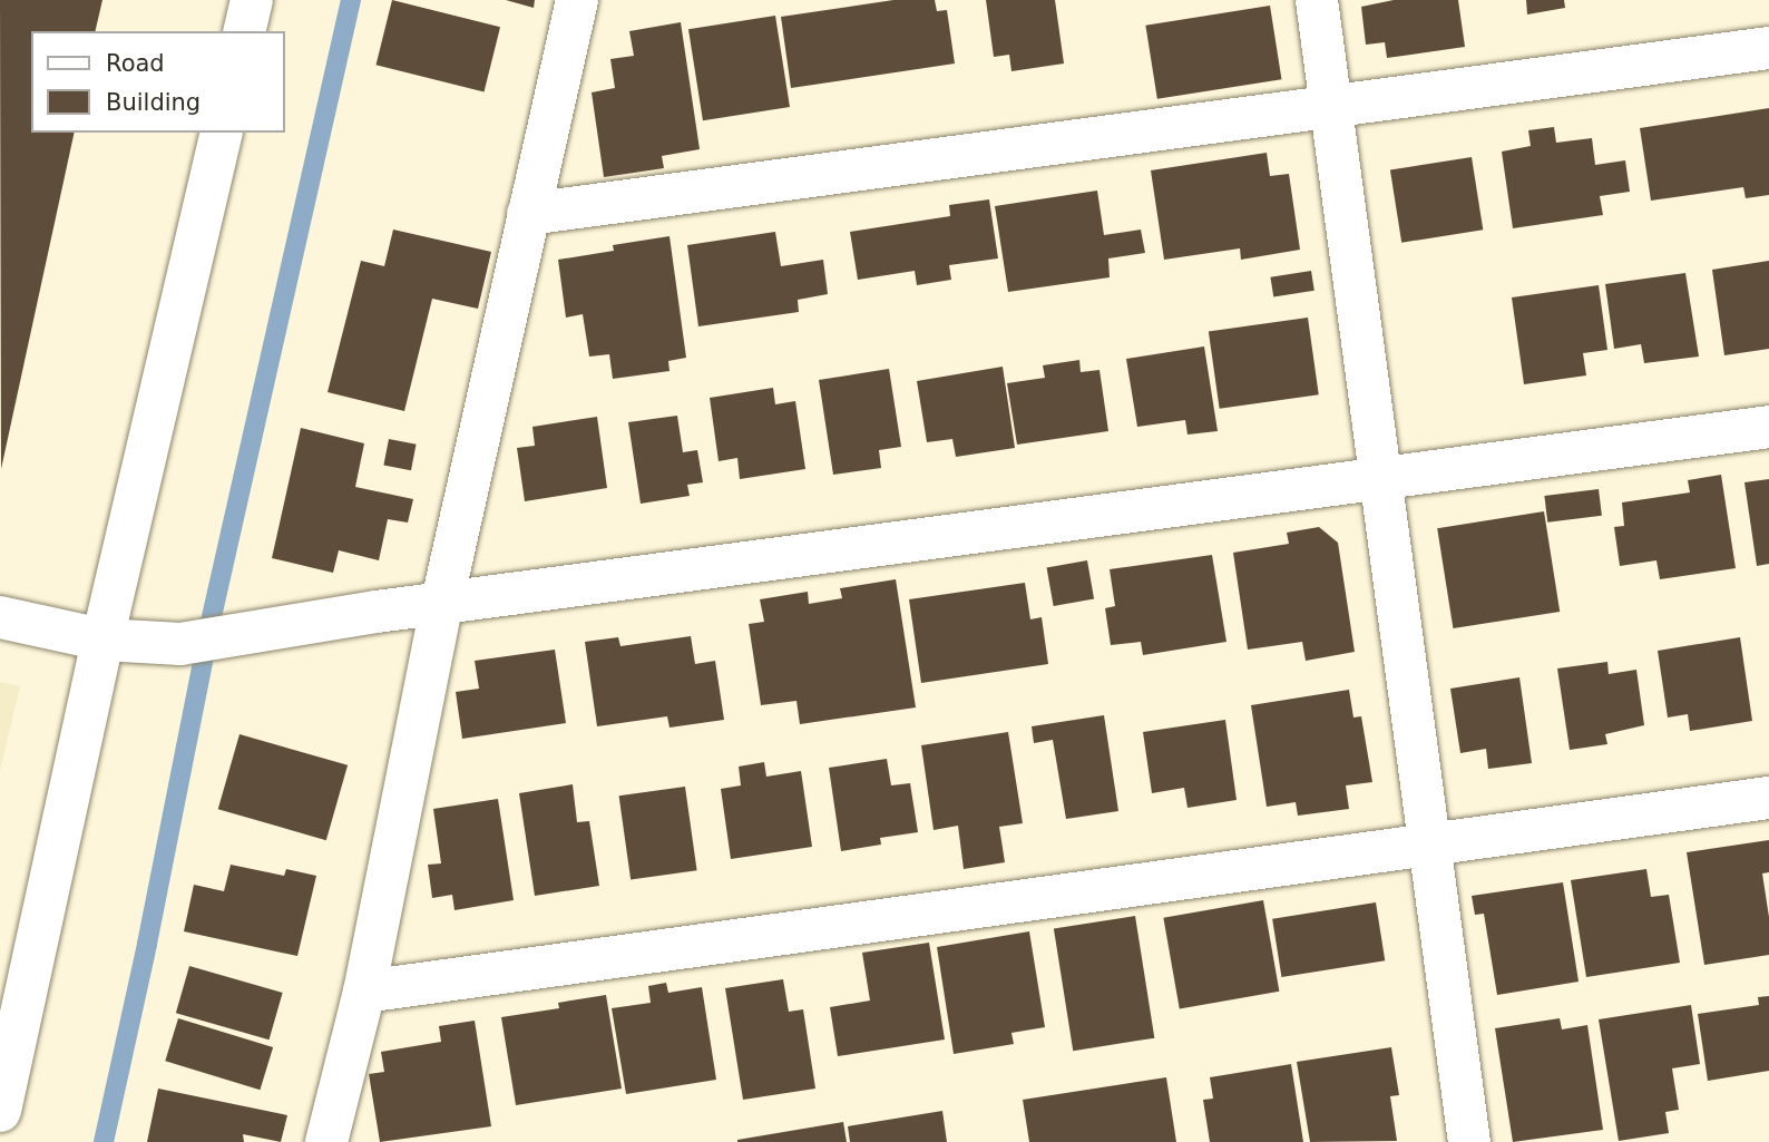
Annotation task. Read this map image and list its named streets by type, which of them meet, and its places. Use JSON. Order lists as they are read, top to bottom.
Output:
{
  "legend": ["Road", "Building"]
}
